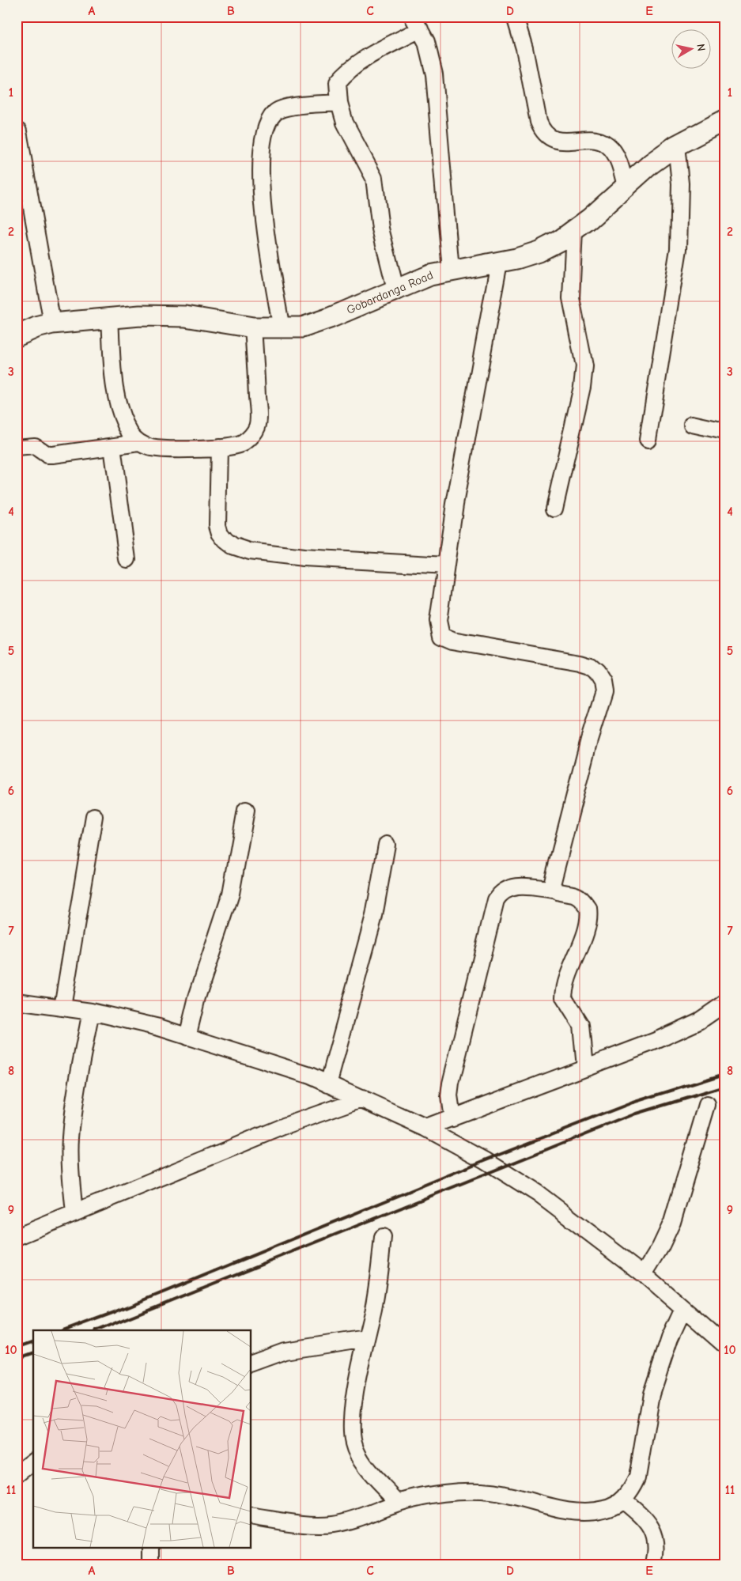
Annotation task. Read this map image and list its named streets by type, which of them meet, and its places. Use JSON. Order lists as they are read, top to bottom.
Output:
{
  "streets": {
    "main road": ["Gobardanga Road"]
  },
  "north": "right",
  "grid": {
    "columns": [
      "A",
      "B",
      "C",
      "D",
      "E"
    ],
    "rows": [
      "1",
      "2",
      "3",
      "4",
      "5",
      "6",
      "7",
      "8",
      "9",
      "10",
      "11"
    ]
  }
}
